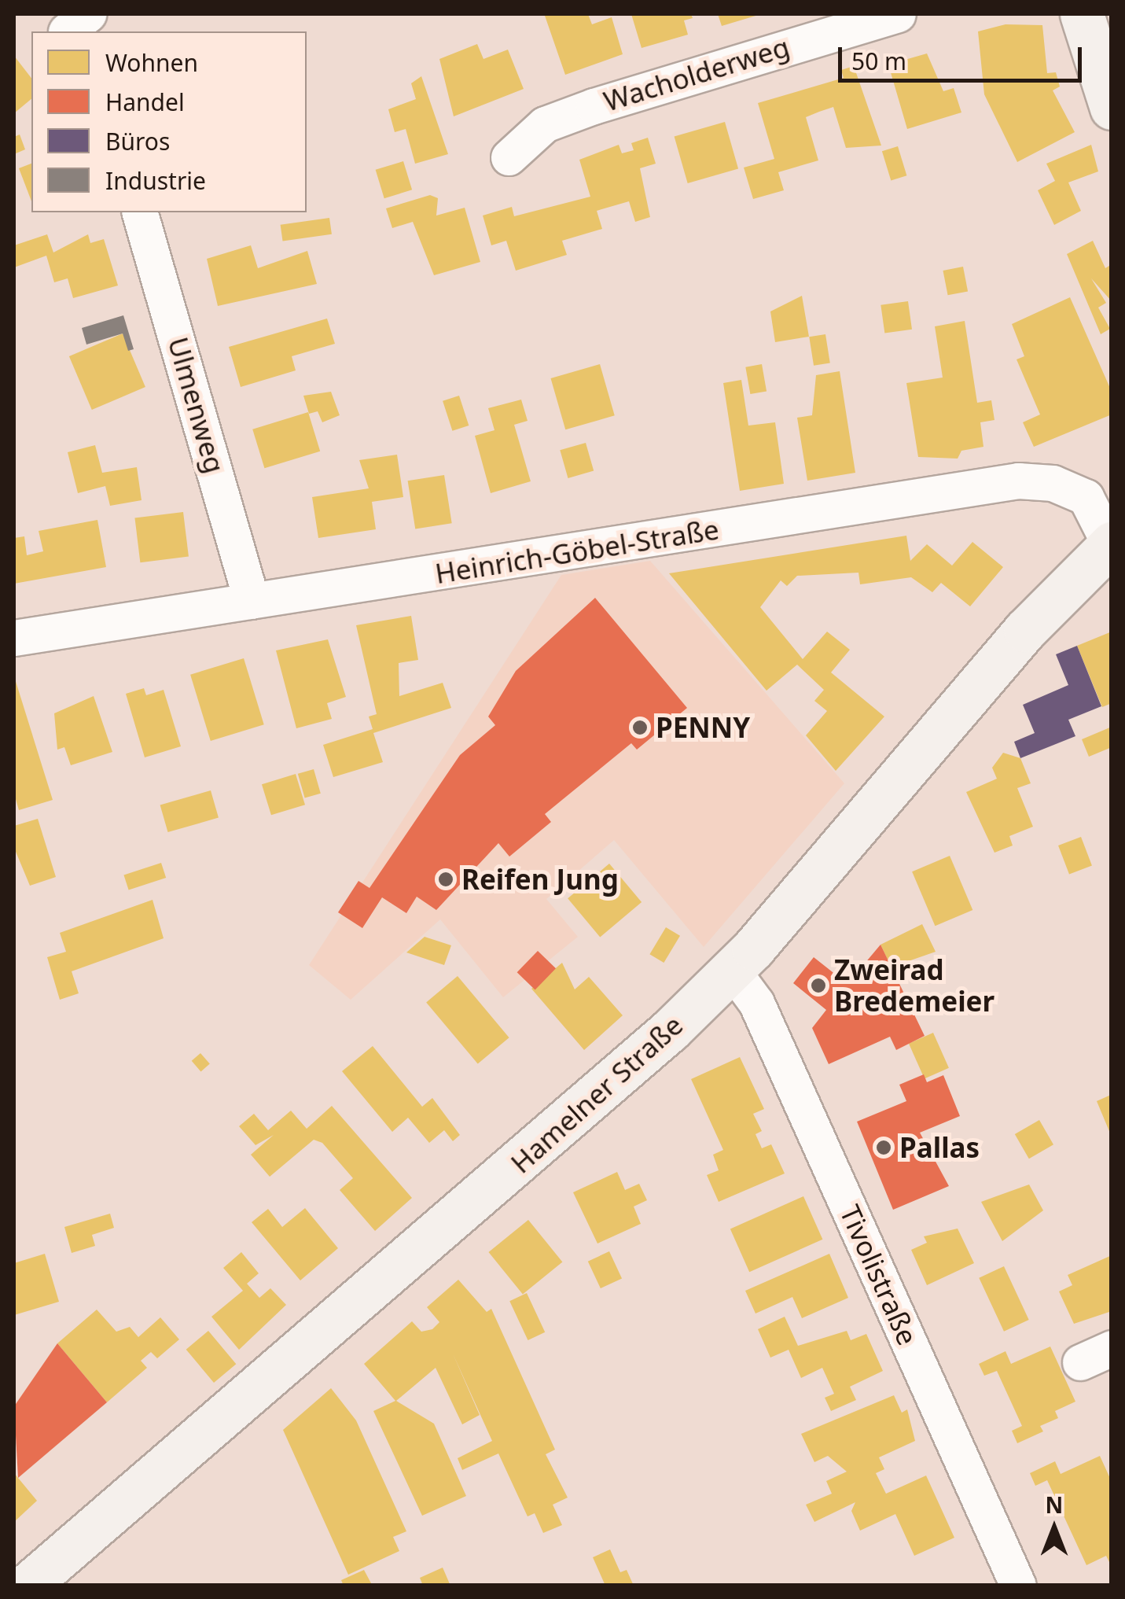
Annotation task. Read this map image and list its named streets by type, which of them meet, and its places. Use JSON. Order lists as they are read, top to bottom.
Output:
{
  "streets": {
    "street": [
      "Wacholderweg",
      "Ulmenweg",
      "Heinrich-Göbel-Straße",
      "Hamelner Straße",
      "Tivolistraße"
    ]
  },
  "crossings": [
    ["Ulmenweg", "Heinrich-Göbel-Straße"],
    ["Heinrich-Göbel-Straße", "Hamelner Straße"],
    ["Hamelner Straße", "Tivolistraße"]
  ],
  "places": [
    "PENNY",
    "Reifen Jung",
    "Zweirad Bredemeier",
    "Pallas"
  ],
  "legend": [
    "Wohnen",
    "Handel",
    "Büros",
    "Industrie"
  ],
  "scale_bar": "50 m",
  "north": "top"
}
